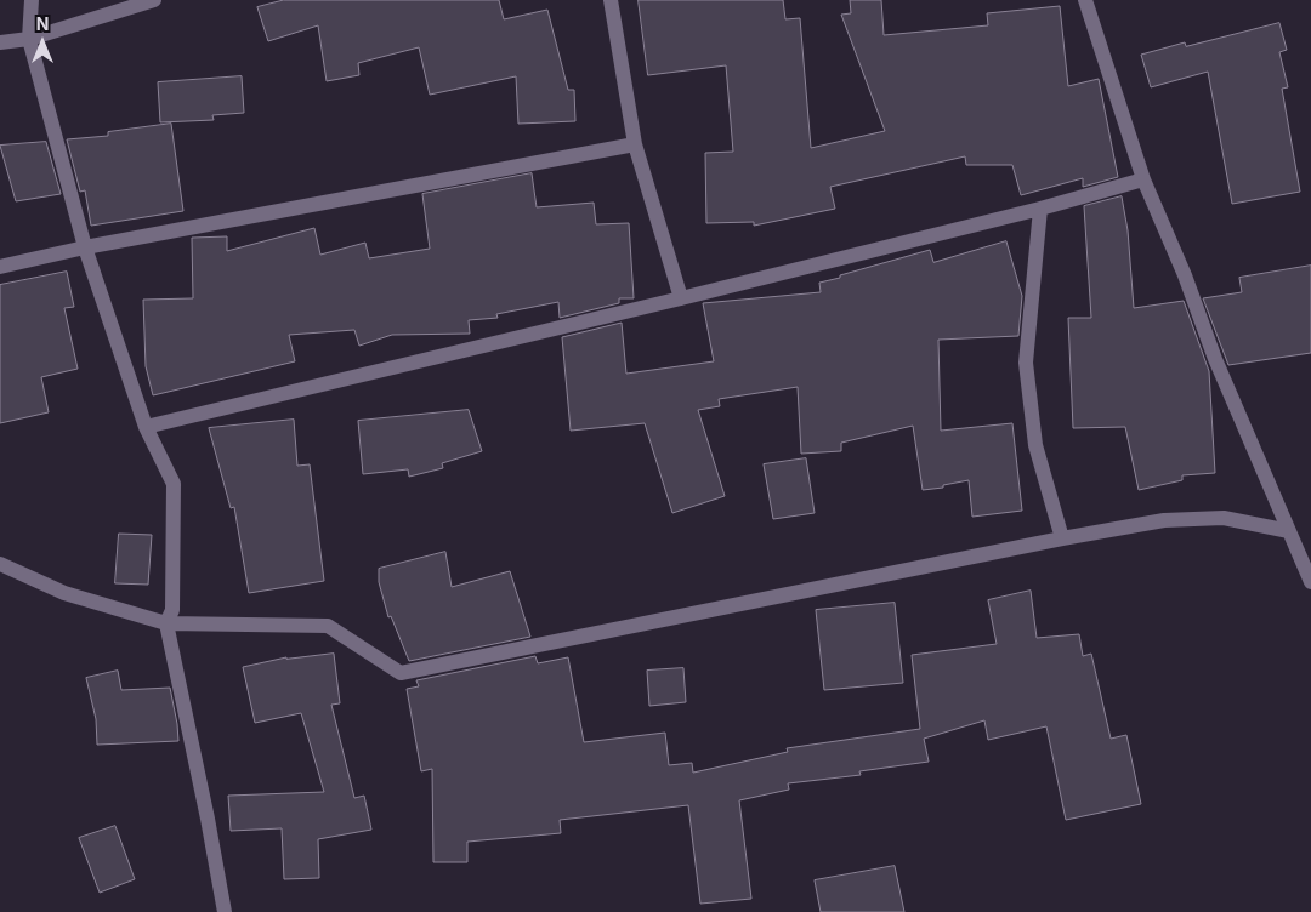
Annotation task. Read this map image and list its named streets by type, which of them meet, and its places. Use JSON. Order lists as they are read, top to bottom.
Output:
{
  "north": "top"
}
